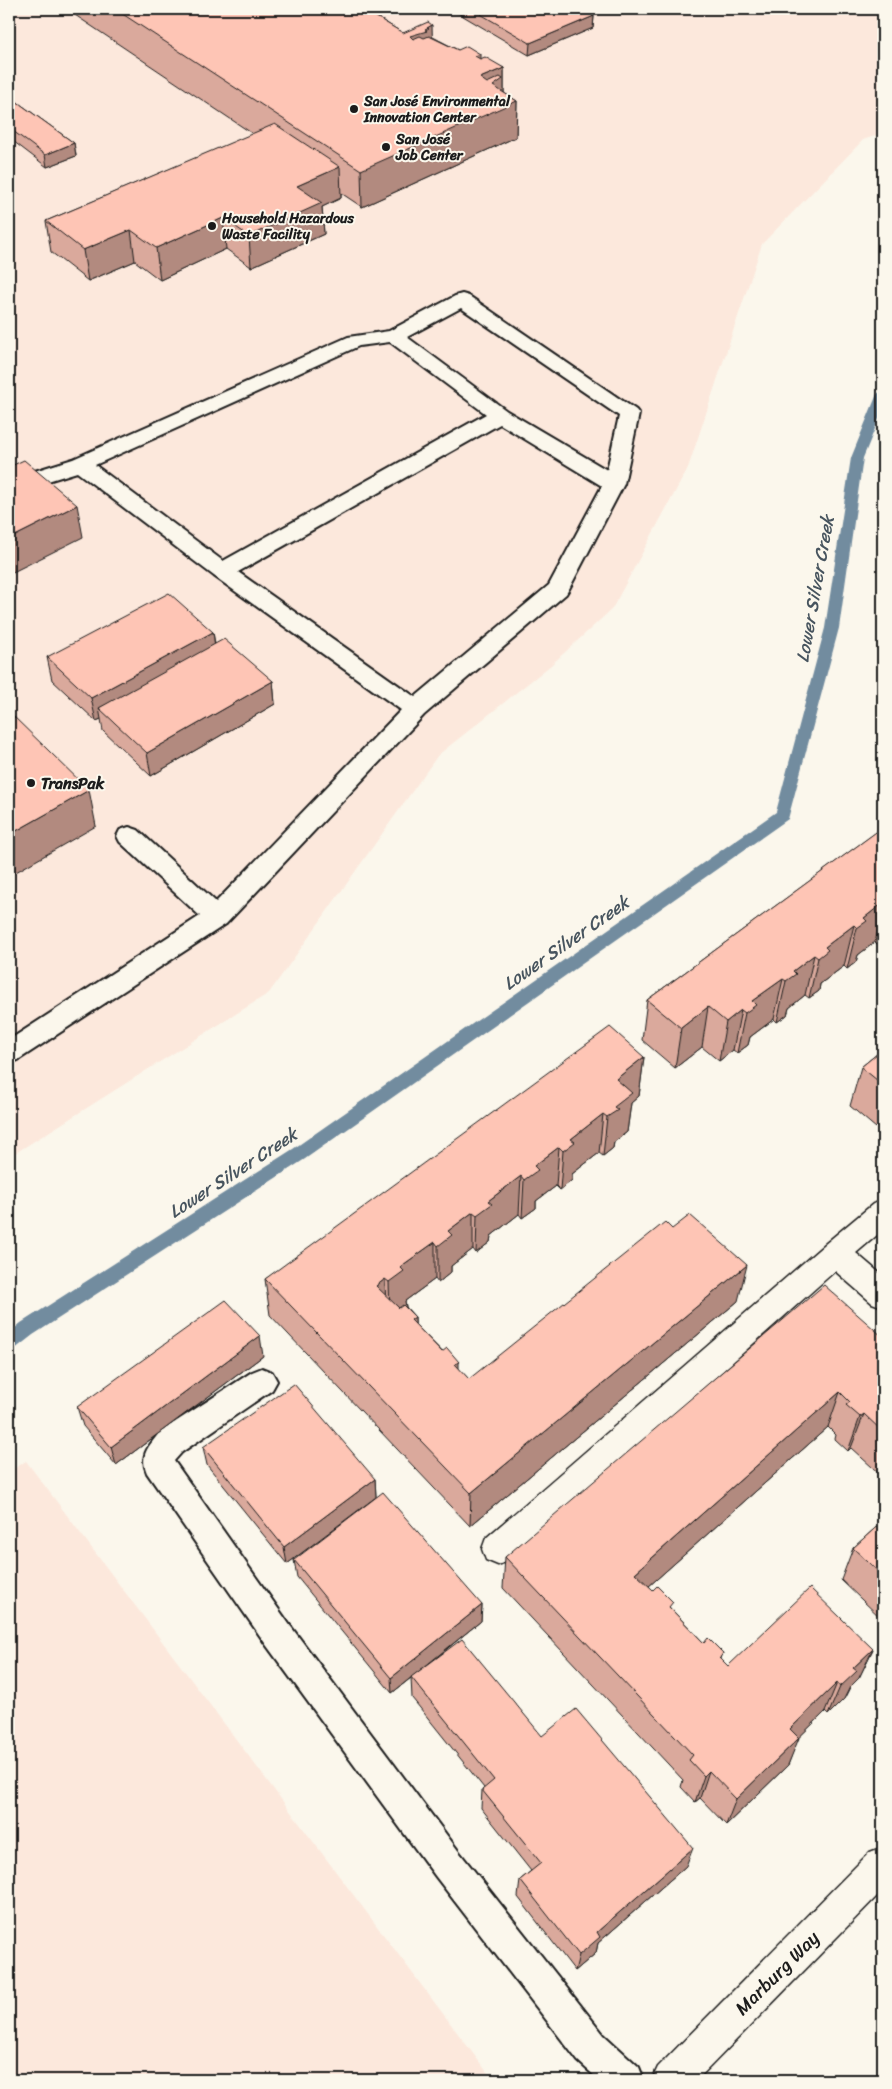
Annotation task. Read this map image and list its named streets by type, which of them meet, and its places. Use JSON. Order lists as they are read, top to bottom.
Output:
{
  "streets": {
    "street": ["Marburg Way"]
  },
  "water": ["Lower Silver Creek"],
  "places": [
    "San José Environmental Innovation Center",
    "San José Job Center",
    "Household Hazardous Waste Facility",
    "TransPak"
  ]
}
